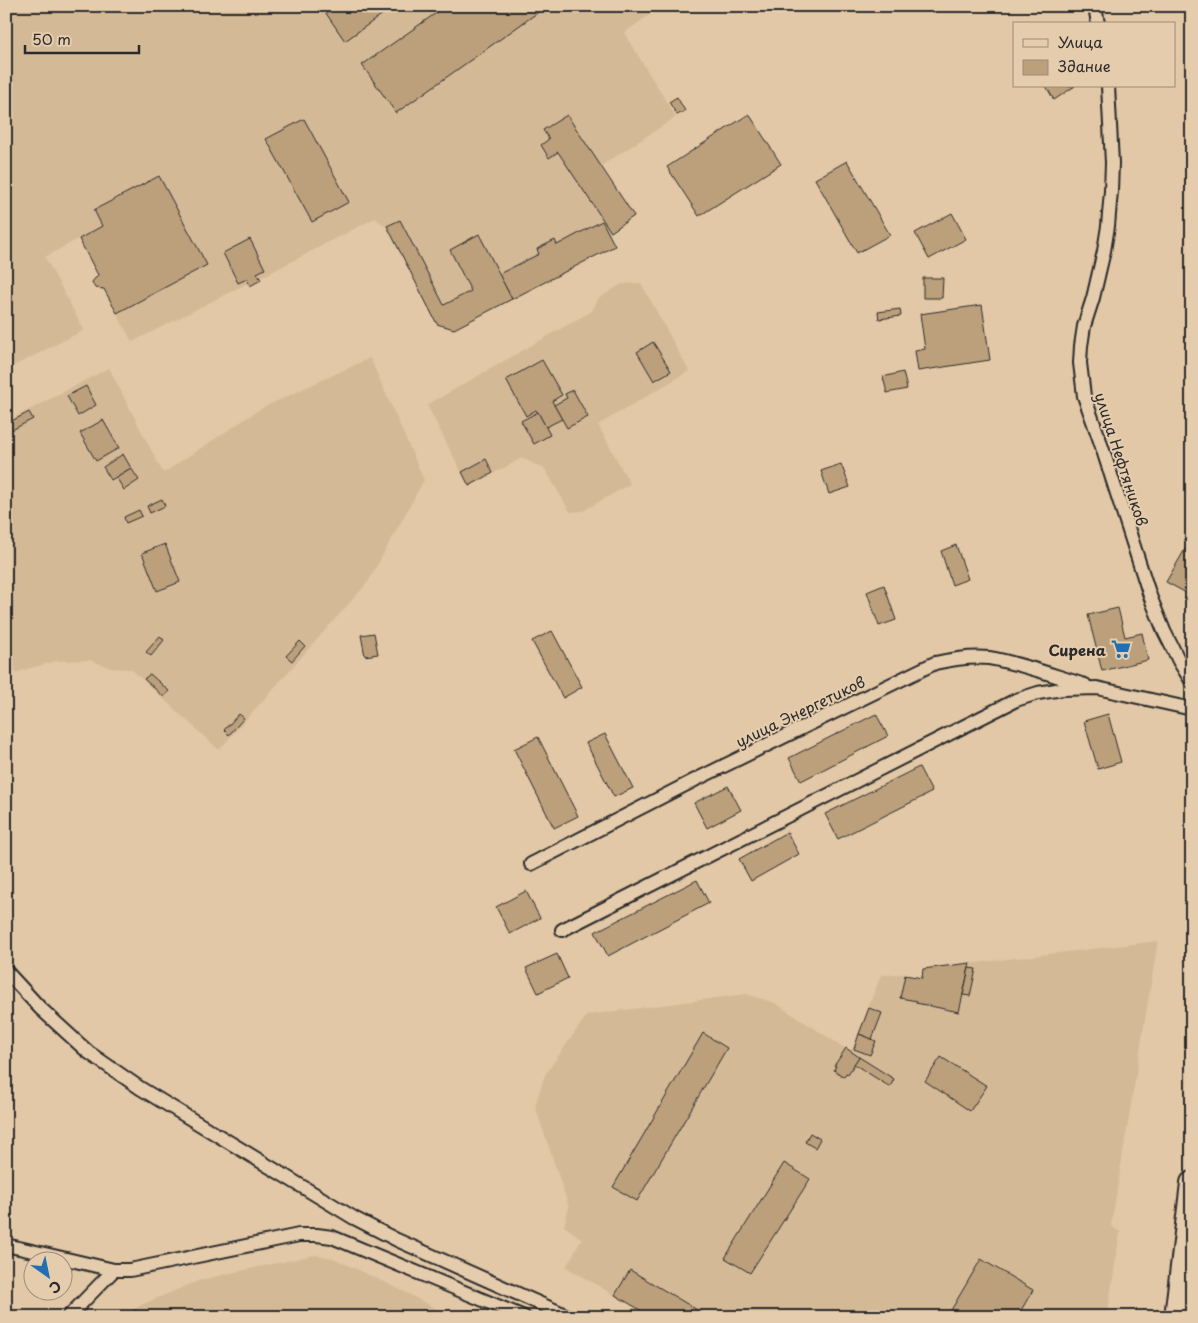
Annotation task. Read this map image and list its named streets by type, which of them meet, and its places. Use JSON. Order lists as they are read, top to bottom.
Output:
{
  "streets": {
    "street": ["улица Нефтяников", "улица Энергетиков"]
  },
  "places": {
    "supermarket": ["Сирена"]
  },
  "legend": ["Улица", "Здание"],
  "scale_bar": "50 m",
  "north": "bottom right"
}
